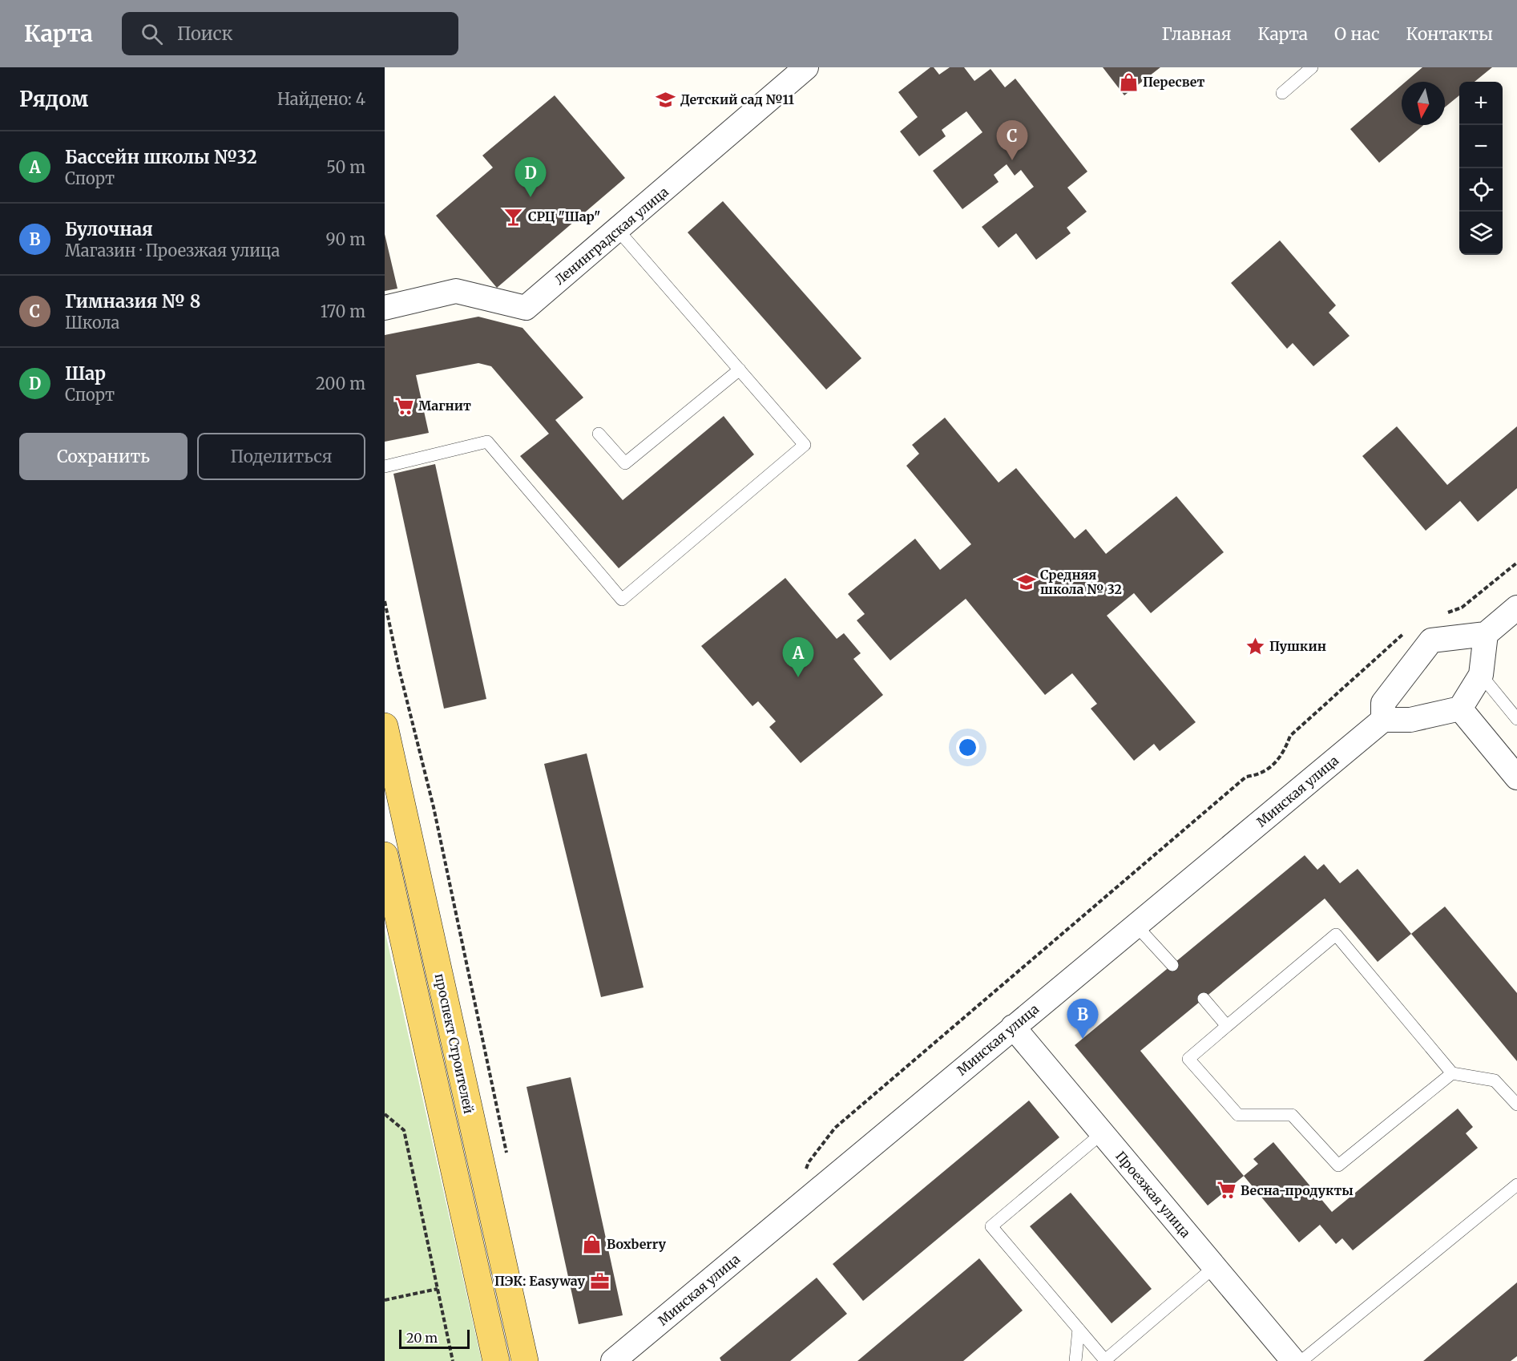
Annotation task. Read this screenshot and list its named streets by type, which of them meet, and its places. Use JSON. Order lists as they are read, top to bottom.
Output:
{
  "streets": {
    "main road": ["проспект Строителей"],
    "street": ["Ленинградская улица", "Минская улица", "Проезжая улица"]
  },
  "crossings": [
    ["Минская улица", "Проезжая улица"]
  ],
  "places": {
    "shop": ["Пересвет", "Boxberry"],
    "school or university": ["Детский сад №11", "Средняя школа № 32"],
    "bar": ["СРЦ \"Шар\""],
    "supermarket": ["Магнит", "Весна-продукты"],
    "place": ["Пушкин"],
    "office": ["ПЭК: Easyway"]
  },
  "scale_bar": "20 m",
  "north": "bottom",
  "page": {
    "header": "Карта",
    "search": "Поиск",
    "nav": [
      "Главная",
      "Карта",
      "О нас",
      "Контакты"
    ],
    "heading": ["Рядом", "Найдено: 4"],
    "map_buttons": ["+", "−"],
    "pins": [
      "C",
      "D",
      "A",
      "B"
    ],
    "list": [
      {
        "mark": "A",
        "name": "Бассейн школы №32",
        "note": "Спорт",
        "value": "50 m"
      },
      {
        "mark": "B",
        "name": "Булочная",
        "note": "Магазин · Проезжая улица",
        "value": "90 m"
      },
      {
        "mark": "C",
        "name": "Гимназия № 8",
        "note": "Школа",
        "value": "170 m"
      },
      {
        "mark": "D",
        "name": "Шар",
        "note": "Спорт",
        "value": "200 m"
      }
    ],
    "buttons": ["Сохранить", "Поделиться"],
    "scale": "20 m"
  }
}
